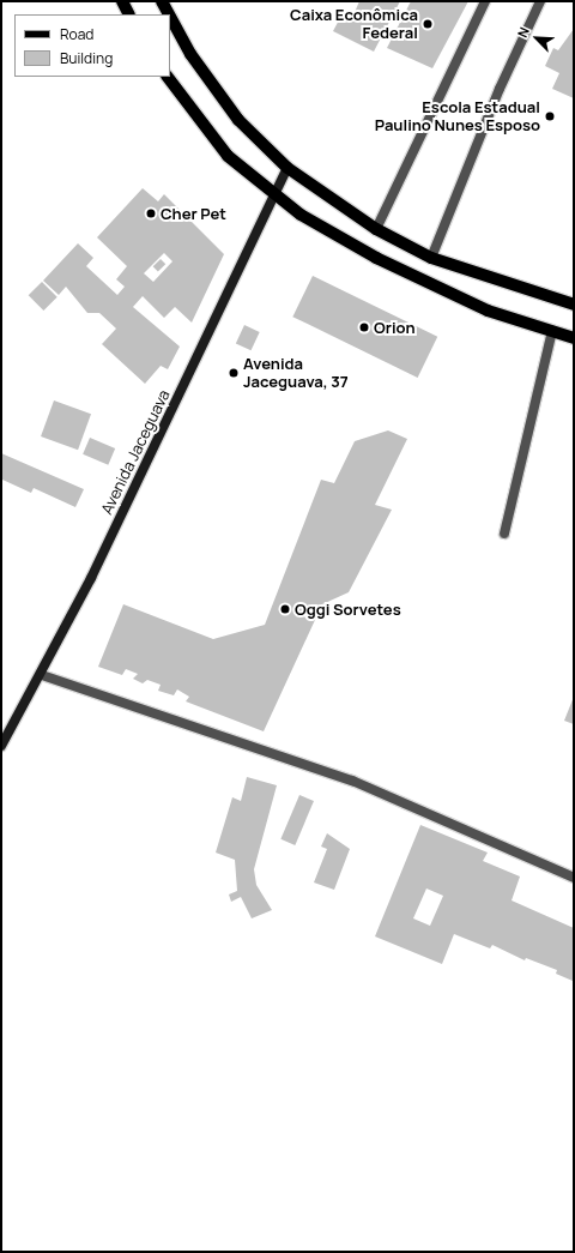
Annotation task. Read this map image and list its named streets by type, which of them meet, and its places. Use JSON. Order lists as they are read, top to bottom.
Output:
{
  "streets": {
    "main road": ["Avenida Jaceguava"]
  },
  "places": [
    "Caixa Econômica Federal",
    "Escola Estadual Paulino Nunes Esposo",
    "Cher Pet",
    "Orion",
    "Avenida Jaceguava, 37",
    "Oggi Sorvetes"
  ],
  "legend": ["Road", "Building"],
  "north": "top left"
}
